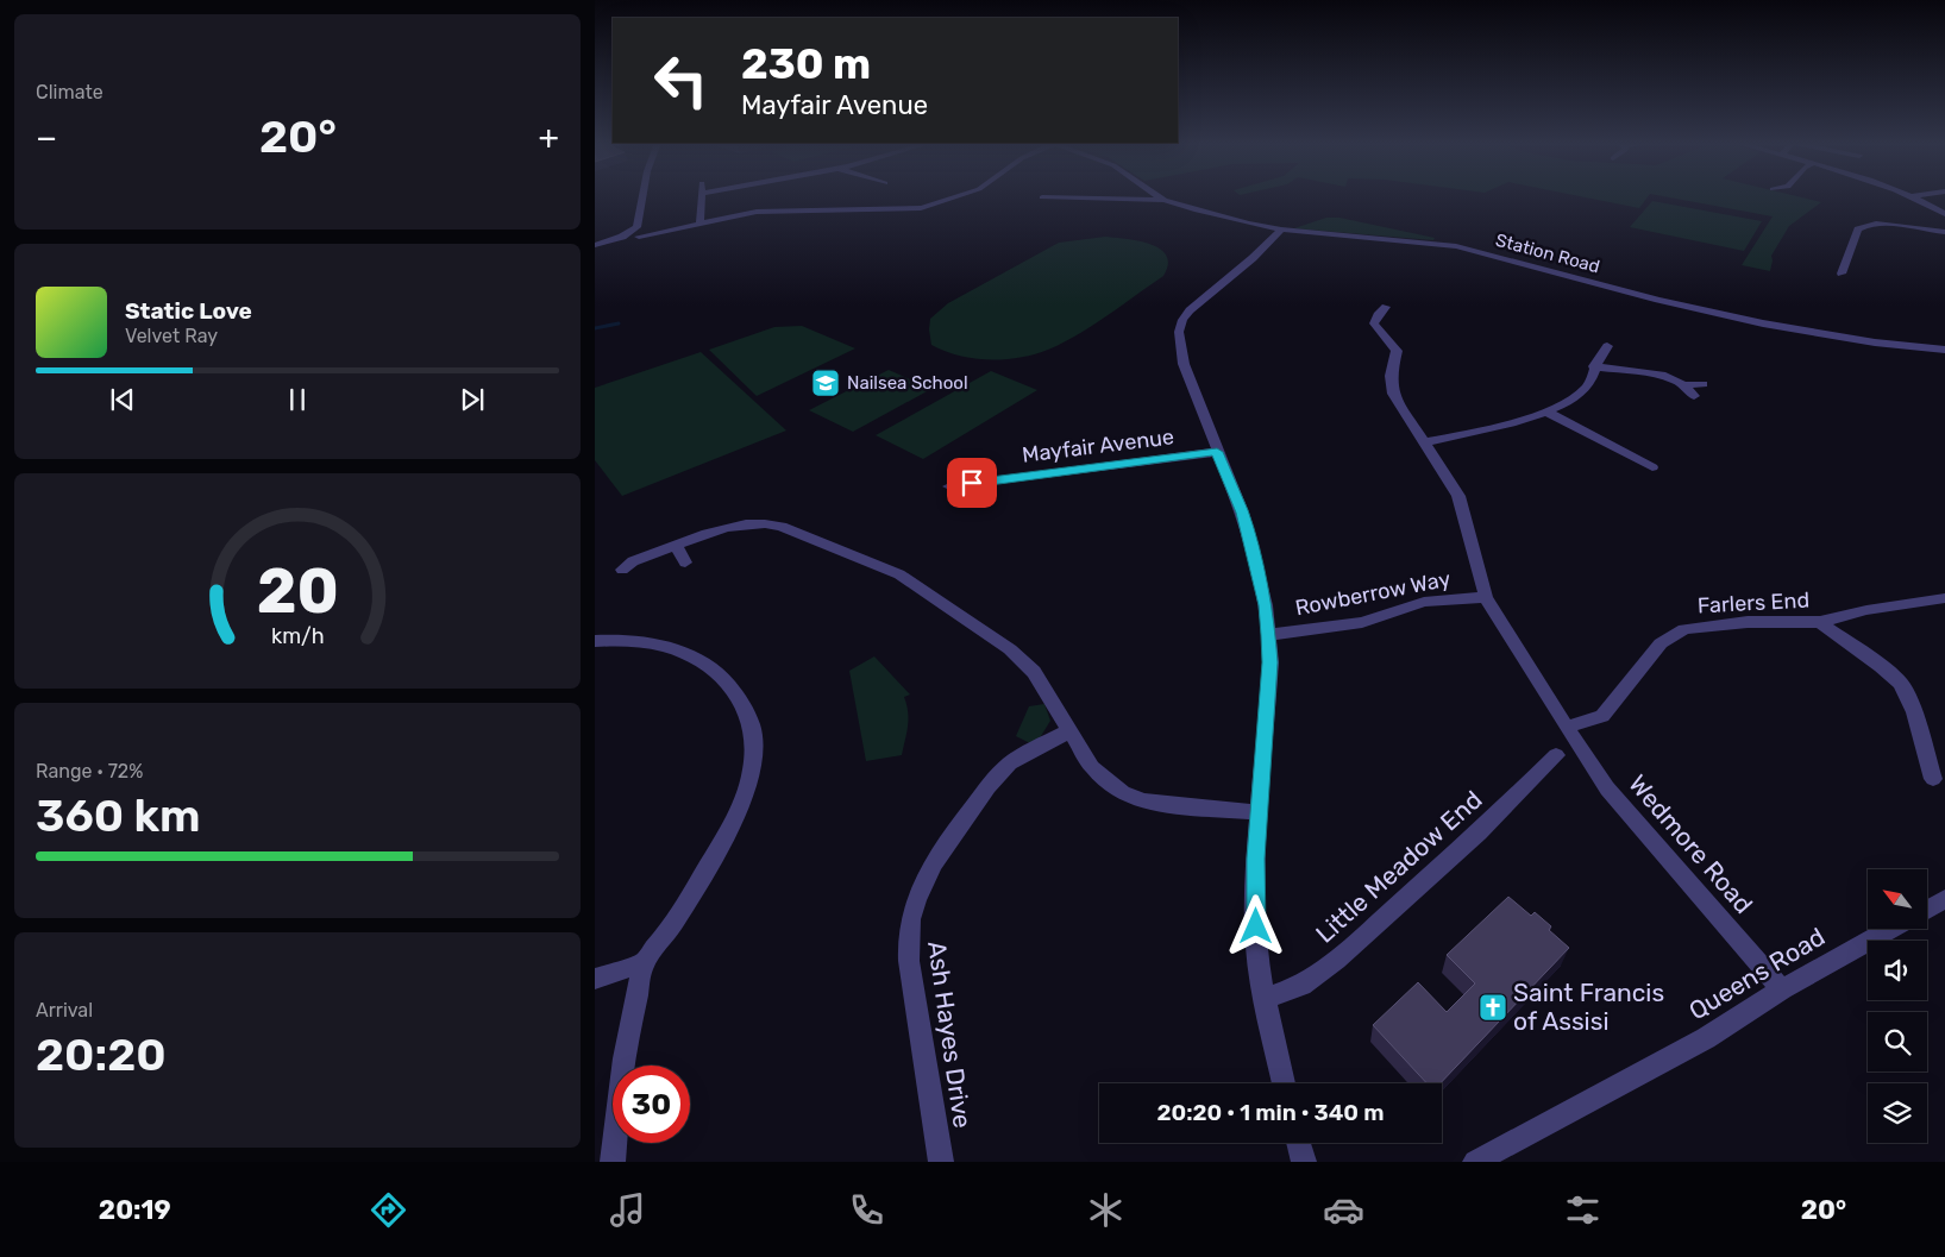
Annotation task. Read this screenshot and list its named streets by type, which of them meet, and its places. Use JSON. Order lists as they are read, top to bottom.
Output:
{
  "streets": {
    "street": [
      "Station Road",
      "Mayfair Avenue",
      "Rowberrow Way",
      "Farlers End",
      "Wedmore Road",
      "Little Meadow End",
      "Queens Road",
      "Ash Hayes Drive"
    ]
  },
  "crossings": [
    ["Rowberrow Way", "Wedmore Road"],
    ["Farlers End", "Wedmore Road"],
    ["Wedmore Road", "Queens Road"]
  ],
  "places": {
    "school or university": ["Nailsea School"],
    "church": ["Saint Francis of Assisi"]
  },
  "north": "top left",
  "page": {
    "tile": [
      "Climate",
      ["Range · 72%", "360 km"],
      ["Arrival", "20:20"]
    ],
    "turn": ["230 m", "Mayfair Avenue"],
    "heat": ["−", "20°", "+"],
    "song": ["Static Love", "Velvet Ray"],
    "limit": "30",
    "trip": "20:20 · 1 min · 340 m",
    "tabs": ["20:19", "20°"],
    "gauge": ["20", "km/h"]
  }
}
